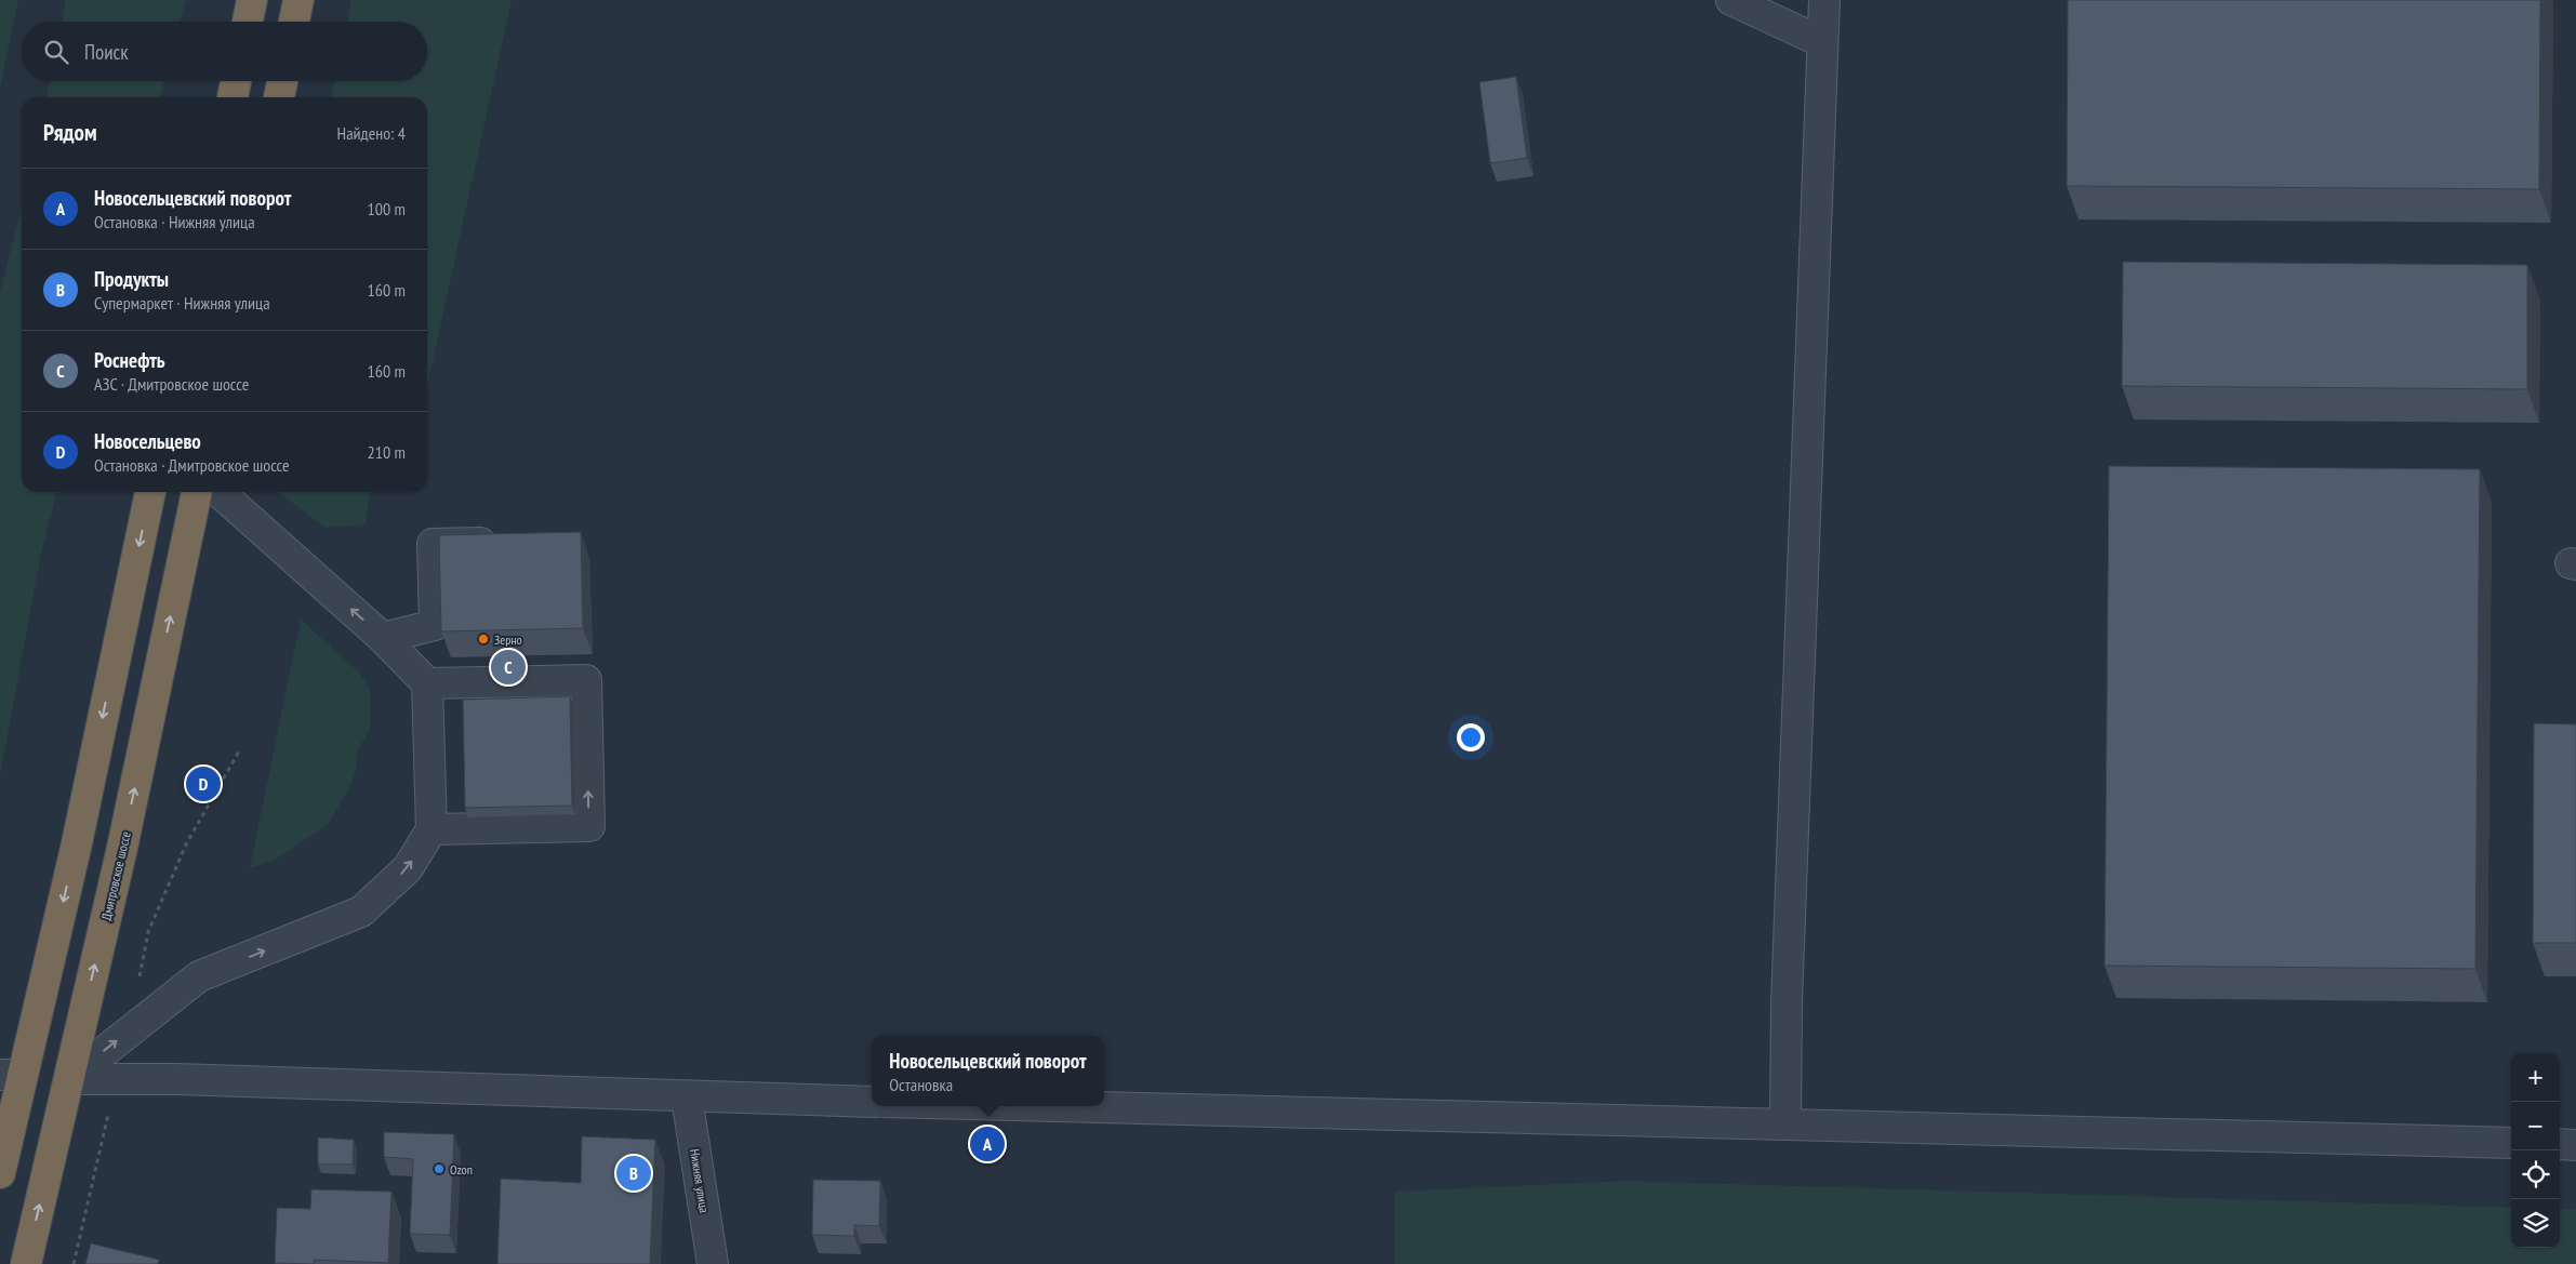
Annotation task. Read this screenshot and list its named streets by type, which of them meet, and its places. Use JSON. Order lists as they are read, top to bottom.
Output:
{
  "streets": {
    "highway": ["Дмитровское шоссе"],
    "street": ["Нижняя улица"]
  },
  "places": ["Зерно", "Ozon"],
  "page": {
    "search": "Поиск",
    "heading": ["Рядом", "Найдено: 4"],
    "list": [
      {
        "mark": "A",
        "name": "Новосельцевский поворот",
        "note": "Остановка · Нижняя улица",
        "value": "100 m"
      },
      {
        "mark": "B",
        "name": "Продукты",
        "note": "Супермаркет · Нижняя улица",
        "value": "160 m"
      },
      {
        "mark": "C",
        "name": "Роснефть",
        "note": "АЗС · Дмитровское шоссе",
        "value": "160 m"
      },
      {
        "mark": "D",
        "name": "Новосельцево",
        "note": "Остановка · Дмитровское шоссе",
        "value": "210 m"
      }
    ],
    "pins": [
      "C",
      "D",
      "A",
      "B"
    ],
    "popup": ["Новосельцевский поворот", "Остановка"],
    "map_buttons": ["+", "−"]
  }
}
